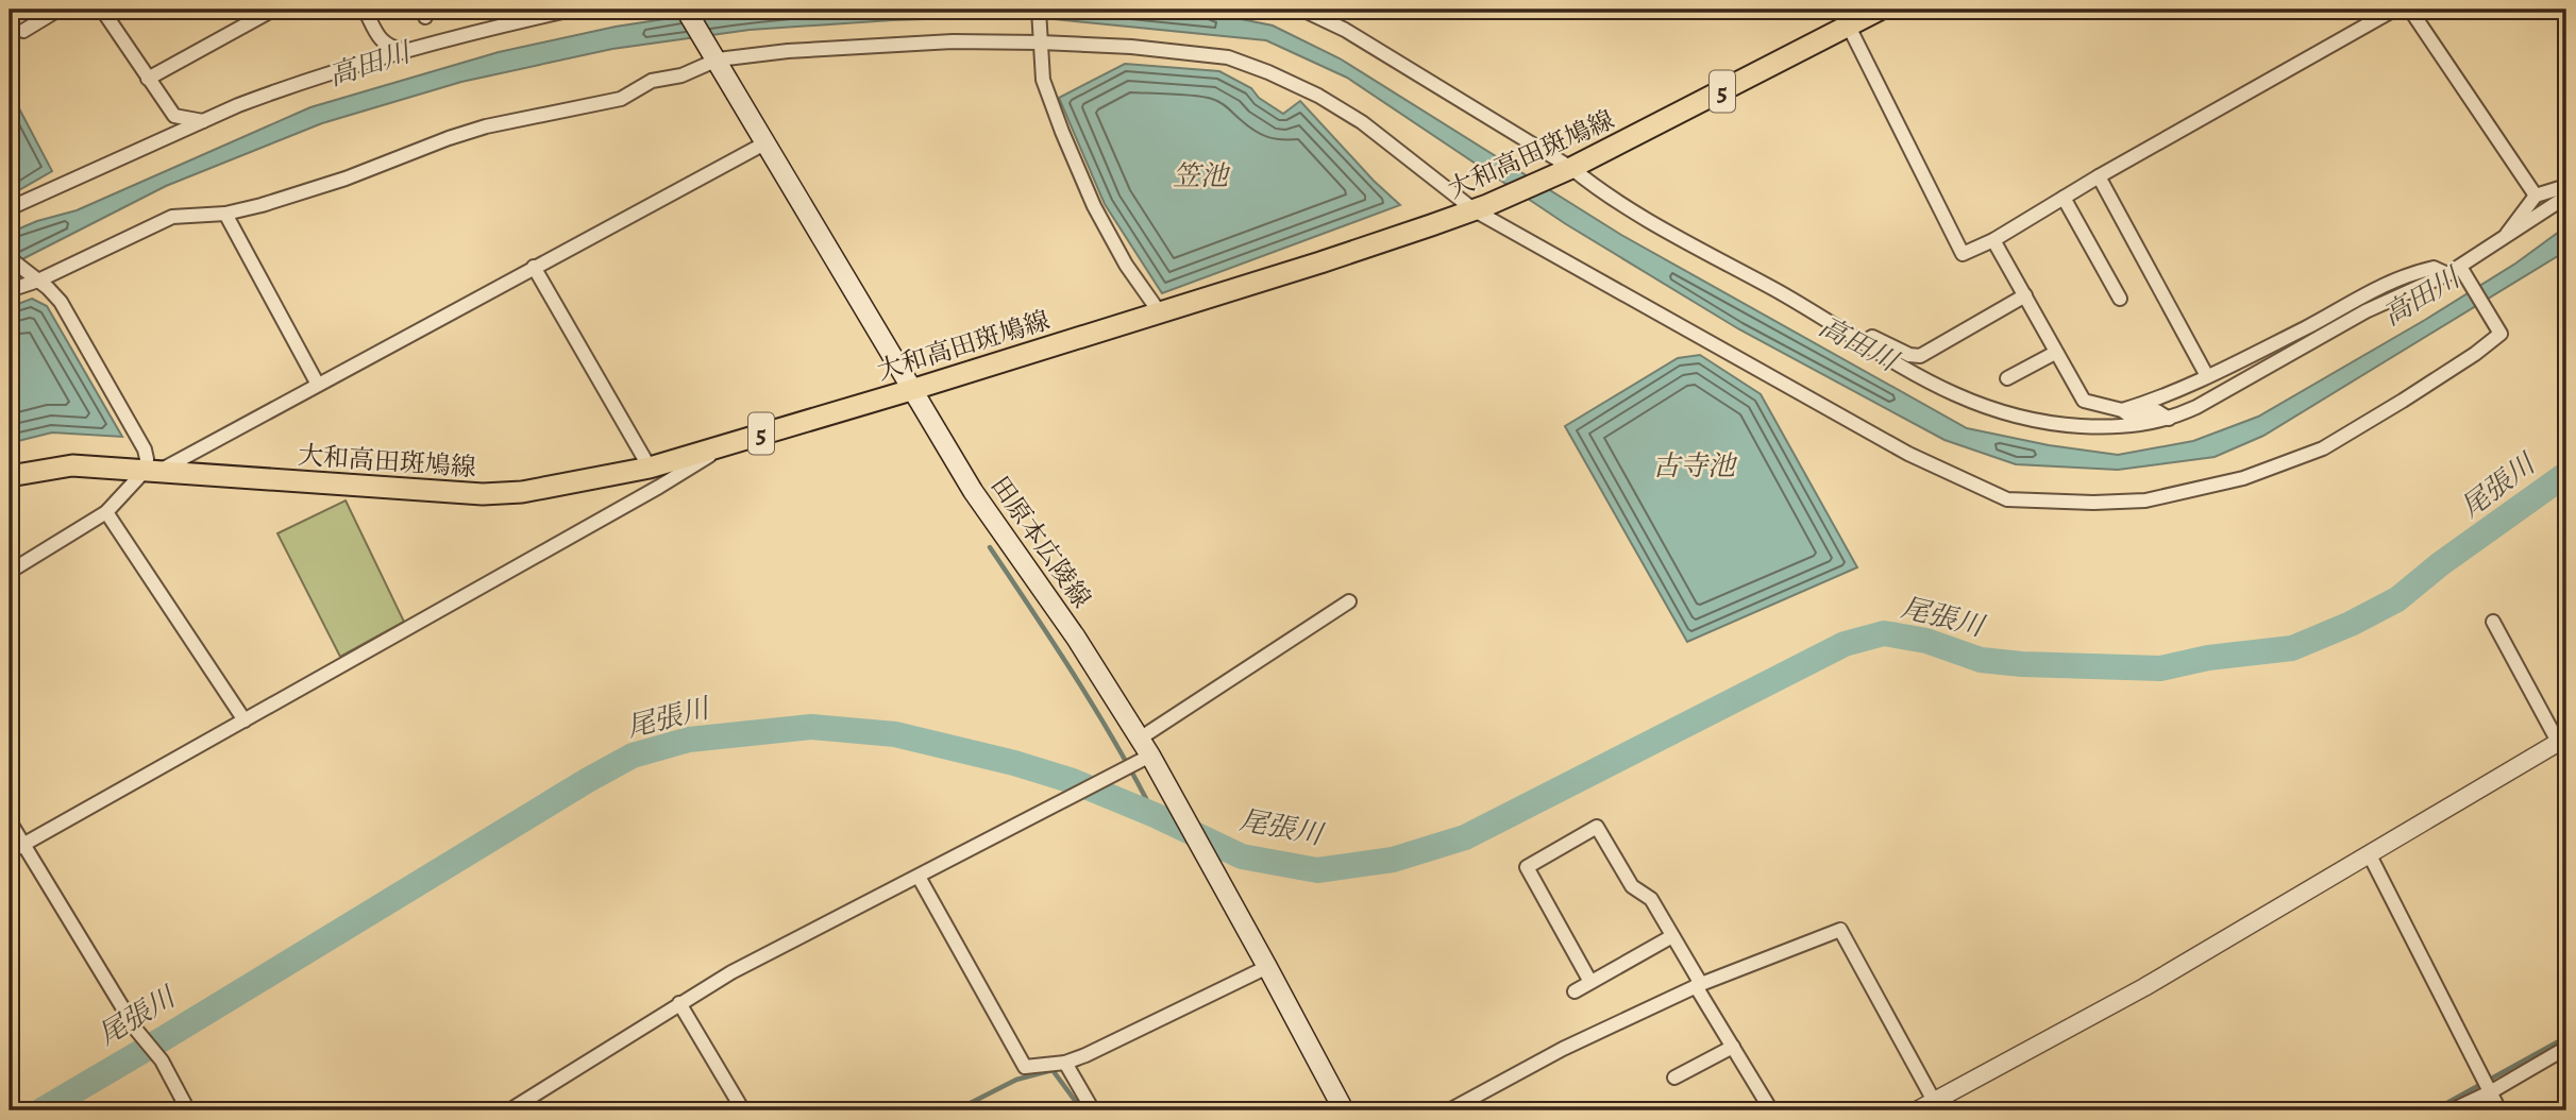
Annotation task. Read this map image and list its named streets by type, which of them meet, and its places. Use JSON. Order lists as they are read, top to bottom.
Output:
{
  "streets": {
    "main road": ["5", "大和高田斑鳩線", "田原本広陵線"]
  },
  "crossings": [
    ["大和高田斑鳩線", "田原本広陵線"]
  ],
  "water": [
    "高田川",
    "笠池",
    "古寺池",
    "尾張川"
  ]
}
